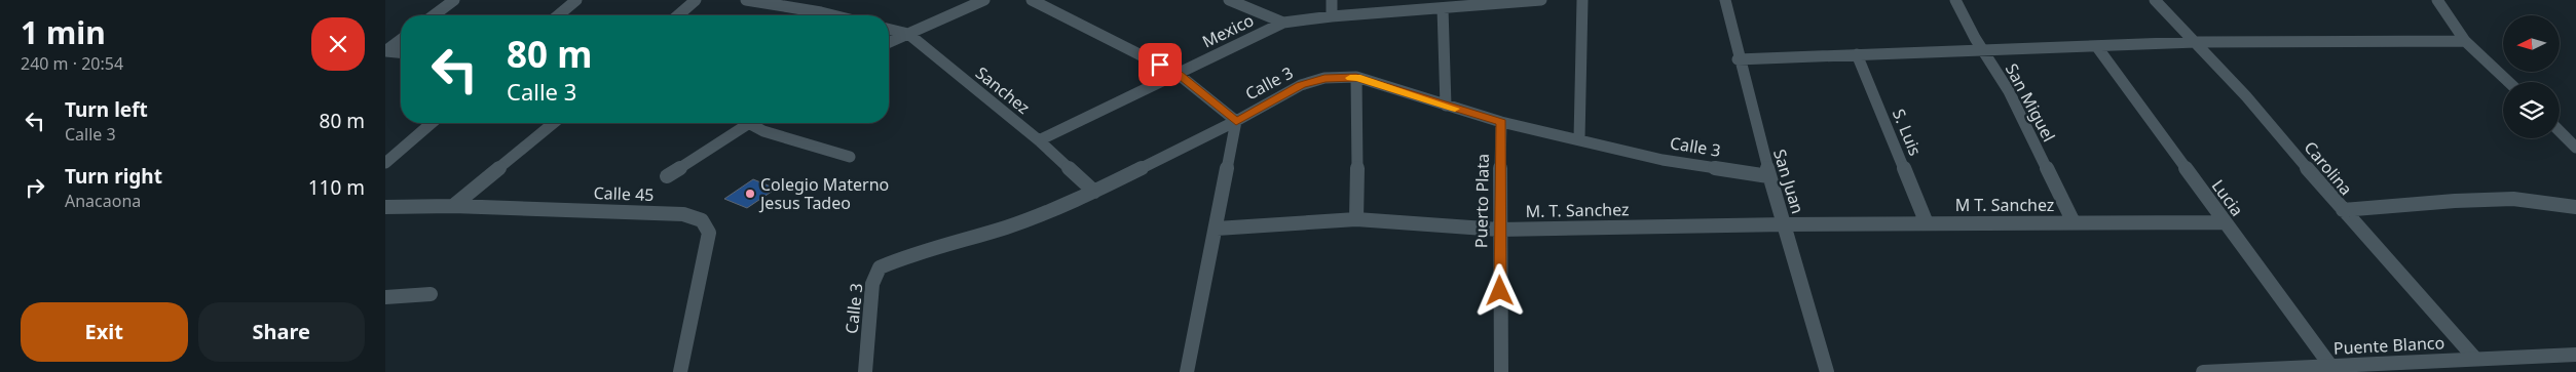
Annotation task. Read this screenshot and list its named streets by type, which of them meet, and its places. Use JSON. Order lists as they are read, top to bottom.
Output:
{
  "streets": {
    "street": [
      "Mexico",
      "Calle 3",
      "Sanchez",
      "San Miguel",
      "S. Luis",
      "Carolina",
      "San Juan",
      "Calle 45",
      "Lucia",
      "Puerto Plata",
      "M T. Sanchez",
      "M. T. Sanchez",
      "Puente Blanco"
    ]
  },
  "crossings": [
    ["Mexico", "Sanchez"],
    ["Calle 3", "Sanchez"],
    ["Calle 3", "San Juan"],
    ["Calle 3", "Puerto Plata"],
    ["San Miguel", "M T. Sanchez"],
    ["S. Luis", "M T. Sanchez"],
    ["Carolina", "Puente Blanco"],
    ["San Juan", "M T. Sanchez"],
    ["San Juan", "M. T. Sanchez"],
    ["Lucia", "M T. Sanchez"],
    ["Lucia", "Puente Blanco"],
    ["Puerto Plata", "M. T. Sanchez"],
    ["M T. Sanchez", "M. T. Sanchez"]
  ],
  "places": ["Colegio Materno Jesus Tadeo"],
  "north": "left",
  "page": {
    "heading": ["1 min", "240 m · 20:54"],
    "turn": ["80 m", "Calle 3"],
    "list": [
      {
        "name": "Turn left",
        "note": "Calle 3",
        "value": "80 m"
      },
      {
        "name": "Turn right",
        "note": "Anacaona",
        "value": "110 m"
      }
    ],
    "buttons": ["Exit", "Share"]
  }
}
